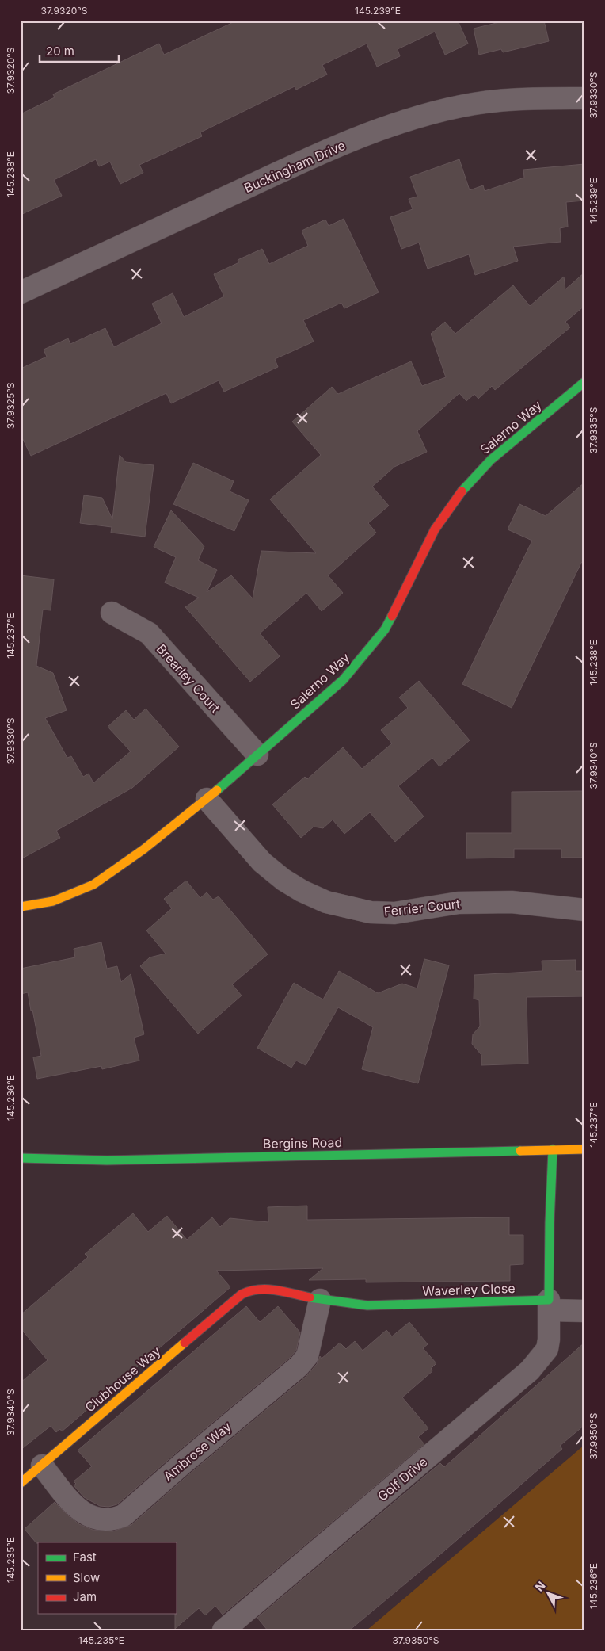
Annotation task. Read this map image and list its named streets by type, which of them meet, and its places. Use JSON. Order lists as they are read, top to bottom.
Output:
{
  "streets": {
    "street": [
      "Buckingham Drive",
      "Salerno Way",
      "Brearley Court",
      "Ferrier Court",
      "Bergins Road",
      "Waverley Close",
      "Clubhouse Way",
      "Ambrose Way",
      "Golf Drive"
    ]
  },
  "crossings": [
    ["Salerno Way", "Brearley Court"],
    ["Salerno Way", "Ferrier Court"],
    ["Waverley Close", "Clubhouse Way"],
    ["Waverley Close", "Ambrose Way"],
    ["Waverley Close", "Golf Drive"],
    ["Clubhouse Way", "Ambrose Way"]
  ],
  "legend": ["Fast", "Slow", "Jam"],
  "scale_bar": "20 m",
  "north": "top left",
  "coordinates": [
    "37.9320°S",
    "145.239°E",
    "37.9330°S",
    "145.238°E",
    "37.9325°S",
    "37.9335°S",
    "145.237°E",
    "37.9340°S",
    "145.236°E",
    "37.9350°S",
    "145.235°E"
  ]
}
